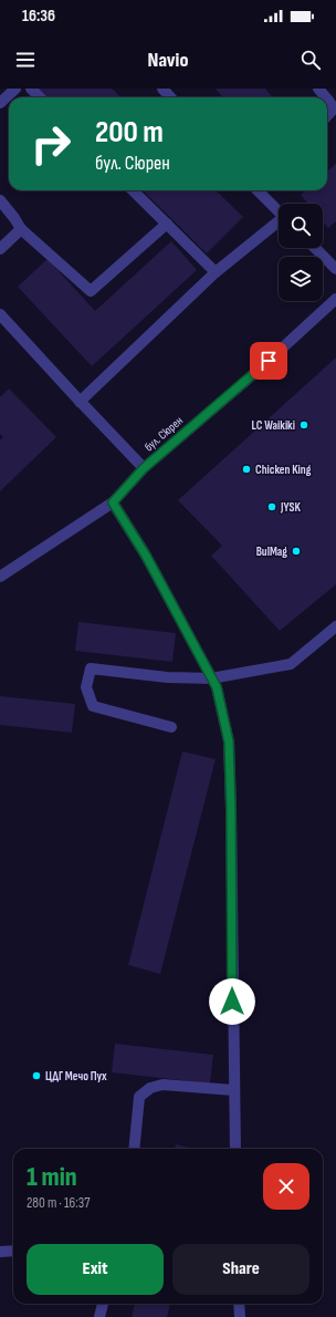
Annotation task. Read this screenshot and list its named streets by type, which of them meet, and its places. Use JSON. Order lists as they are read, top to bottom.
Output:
{
  "streets": {
    "street": ["бул. Сюрен"]
  },
  "places": [
    "LC Waikiki",
    "Chicken King",
    "JYSK",
    "BulMag",
    "ЦДГ Мечо Пух"
  ],
  "page": {
    "status": "16:36",
    "header": "Navio",
    "turn": ["200 m", "бул. Сюрен"],
    "heading": ["1 min", "280 m · 16:37"],
    "buttons": ["Exit", "Share"]
  }
}
